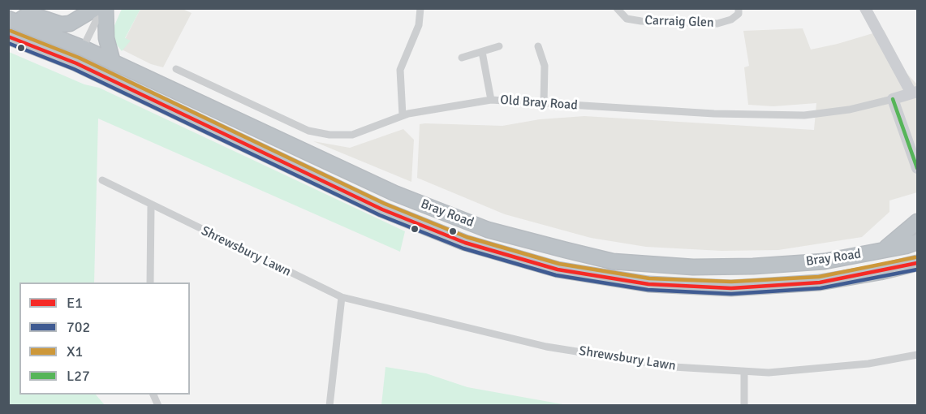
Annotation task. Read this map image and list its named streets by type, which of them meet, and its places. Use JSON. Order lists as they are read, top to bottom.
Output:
{
  "streets": {
    "highway": ["Bray Road"],
    "street": ["Carraig Glen", "Old Bray Road", "Shrewsbury Lawn"]
  },
  "lines": [
    "transit line X1",
    "transit line E1",
    "transit line 702",
    "transit line L27"
  ],
  "legend": [
    "E1",
    "702",
    "X1",
    "L27"
  ]
}
